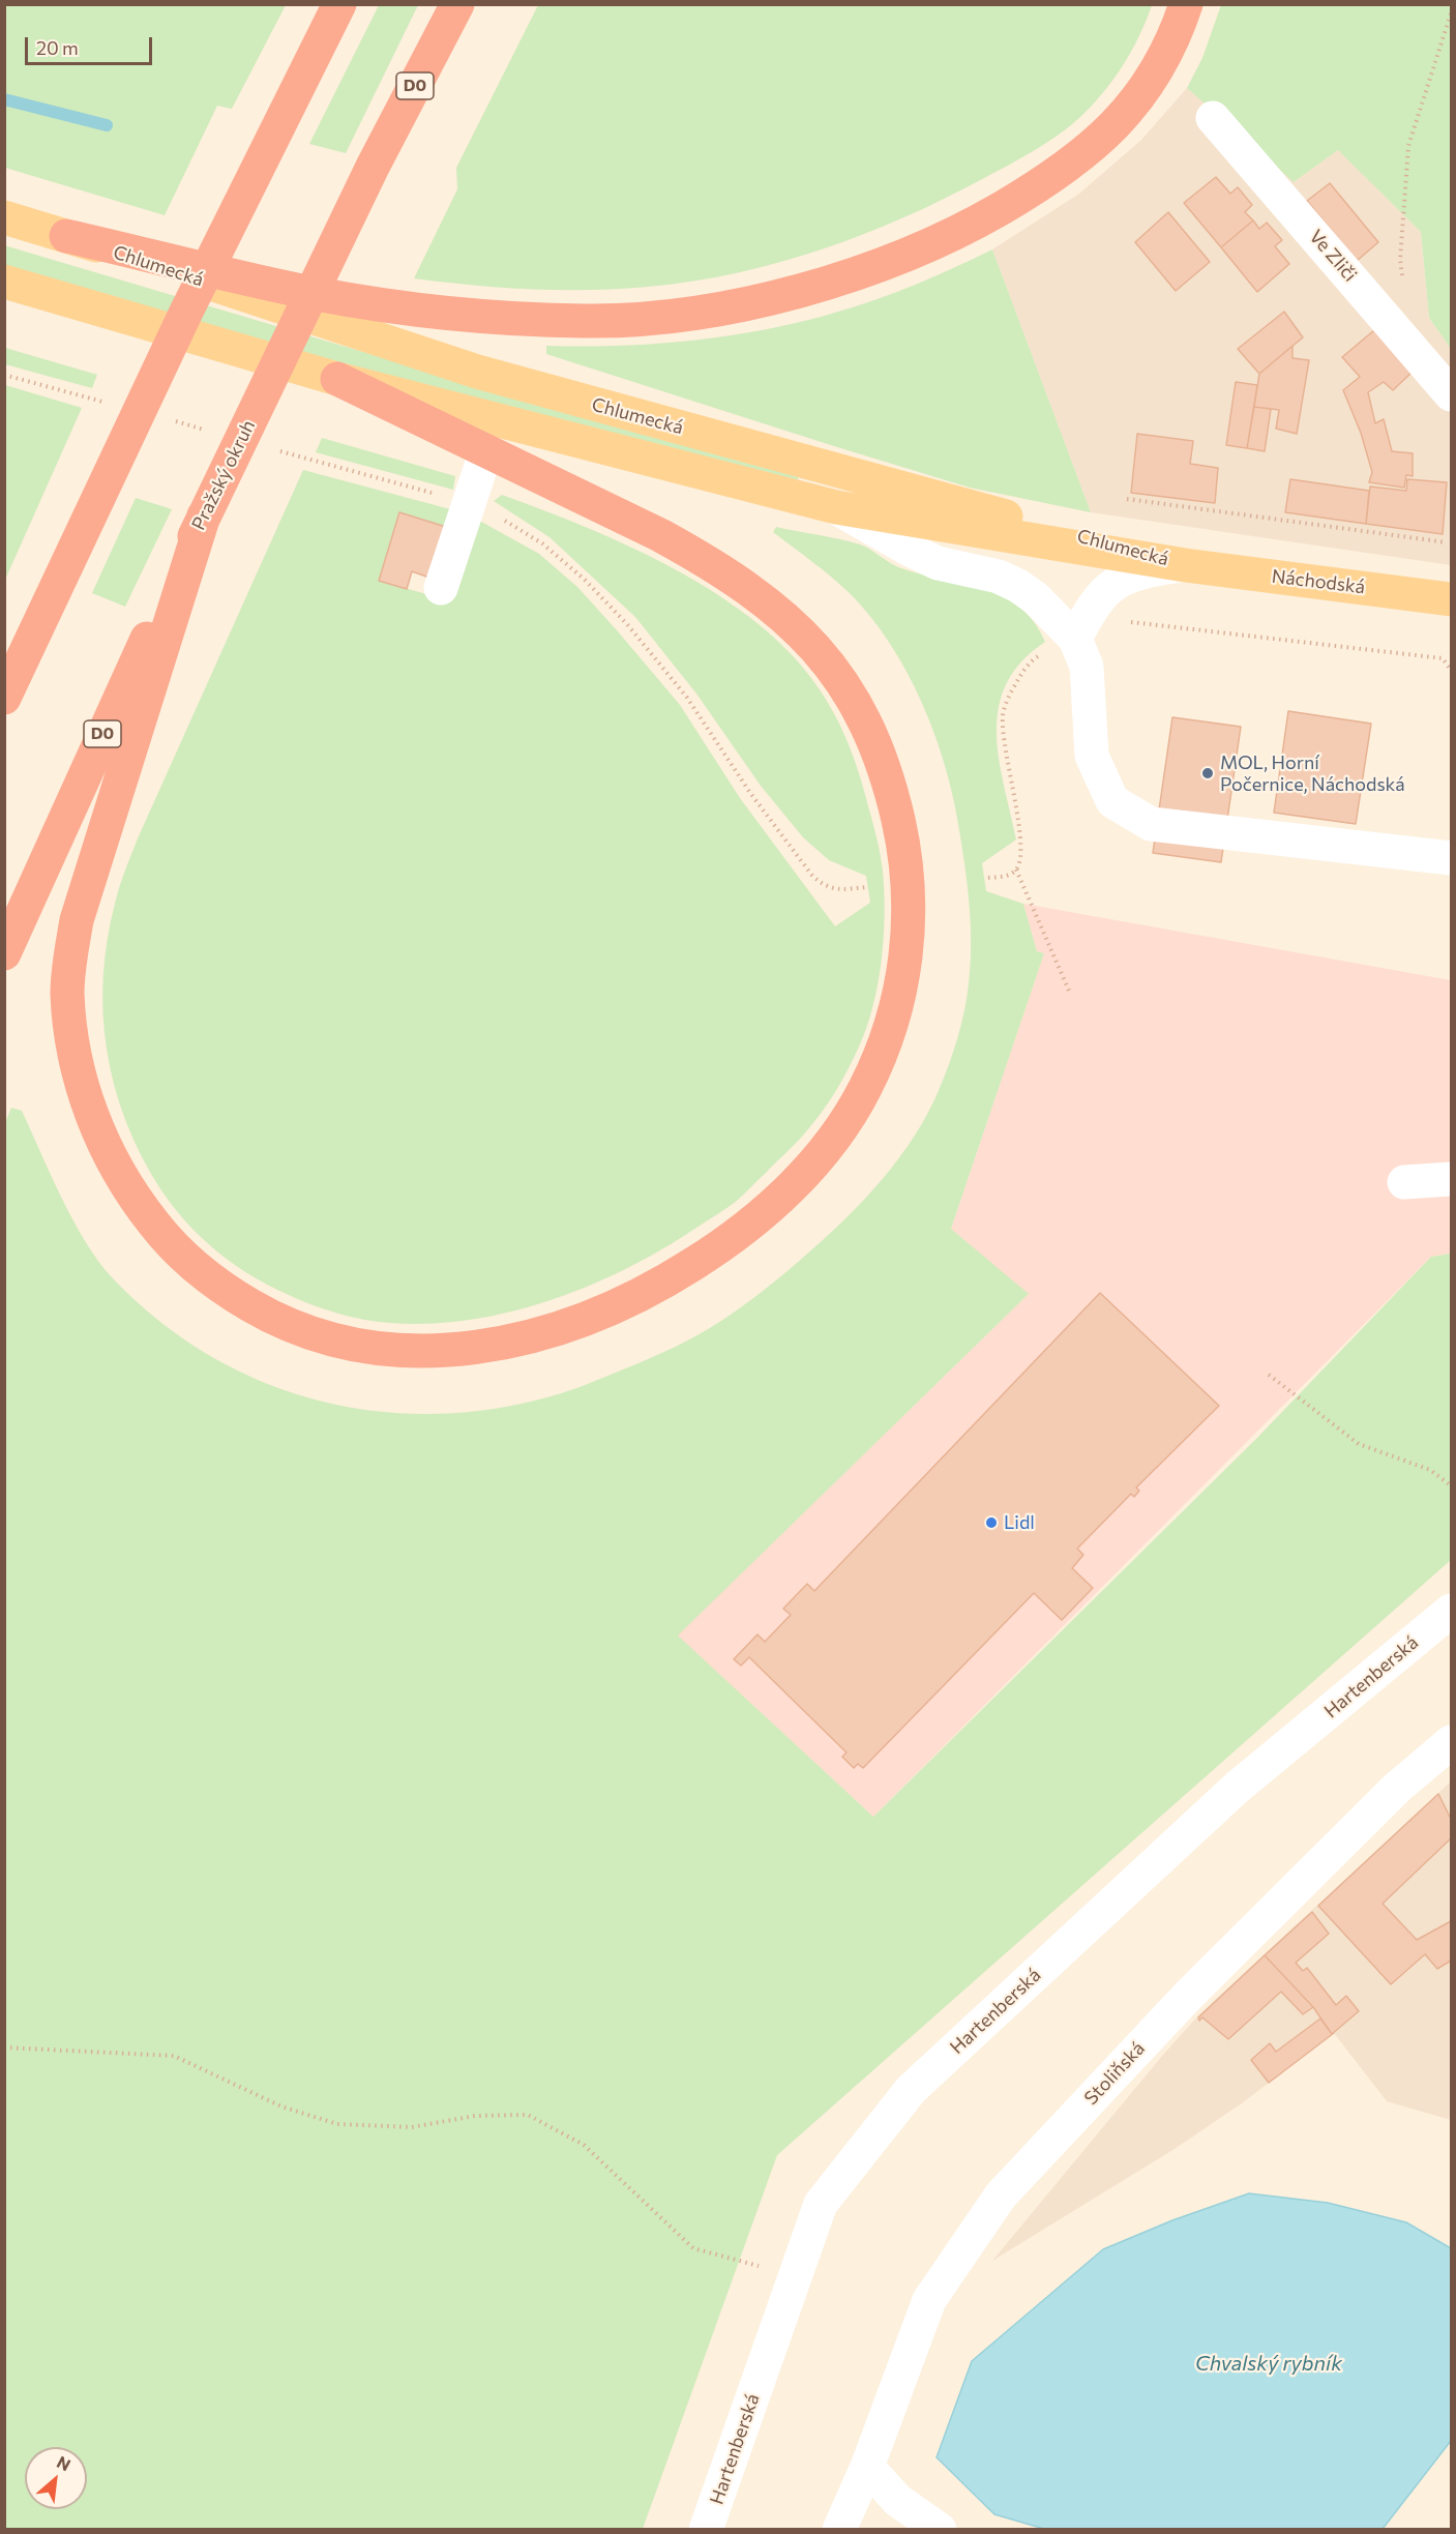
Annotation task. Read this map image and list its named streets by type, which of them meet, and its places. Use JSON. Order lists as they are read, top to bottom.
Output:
{
  "streets": {
    "highway": ["D0", "Pražský okruh"],
    "main road": ["Chlumecká", "Náchodská"],
    "street": ["Ve Zliči", "Hartenberská", "Stoliňská"]
  },
  "crossings": [
    ["Chlumecká", "Náchodská"]
  ],
  "water": ["Chvalský rybník"],
  "places": ["MOL, Horní Počernice, Náchodská", "Lidl"],
  "scale_bar": "20 m",
  "north": "top right"
}
